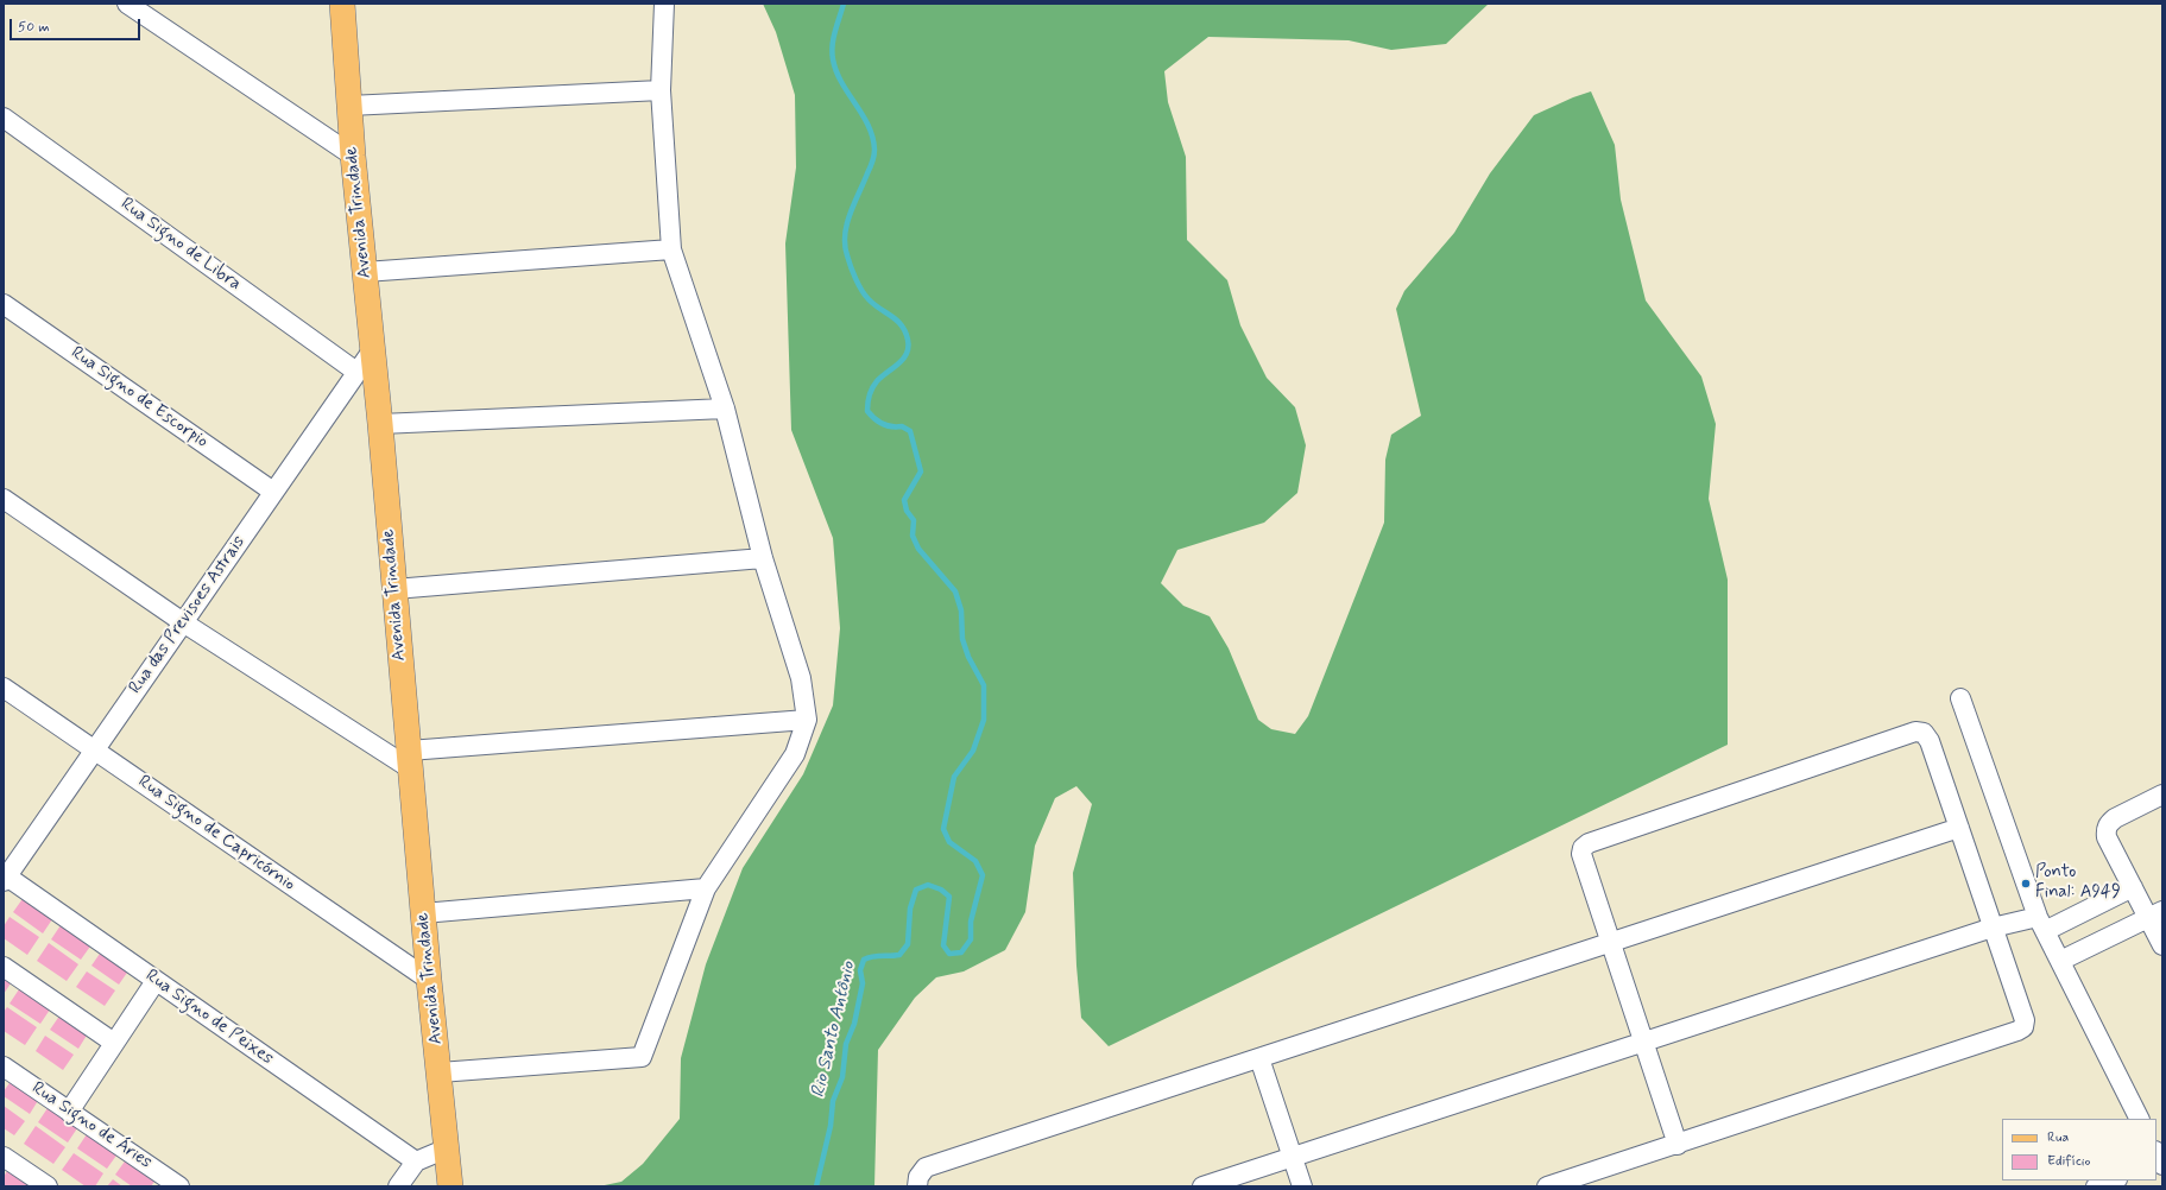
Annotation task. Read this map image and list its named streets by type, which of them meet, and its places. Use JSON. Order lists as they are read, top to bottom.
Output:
{
  "streets": {
    "main road": ["Avenida Trindade"],
    "street": [
      "Rua Signo de Libra",
      "Rua Signo de Escorpio",
      "Rua das Previsoes Astrais",
      "Rua Signo de Capricórnio",
      "Rua Signo de Peixes",
      "Rua Signo de Áries"
    ]
  },
  "crossings": [
    ["Avenida Trindade", "Rua das Previsoes Astrais"],
    ["Avenida Trindade", "Rua Signo de Capricórnio"],
    ["Rua Signo de Libra", "Rua das Previsoes Astrais"],
    ["Rua Signo de Escorpio", "Rua das Previsoes Astrais"],
    ["Rua das Previsoes Astrais", "Rua Signo de Capricórnio"],
    ["Rua das Previsoes Astrais", "Rua Signo de Peixes"]
  ],
  "water": ["Rio Santo Antônio"],
  "places": ["Ponto Final: A949"],
  "legend": ["Rua", "Edifício"],
  "scale_bar": "50 m"
}
